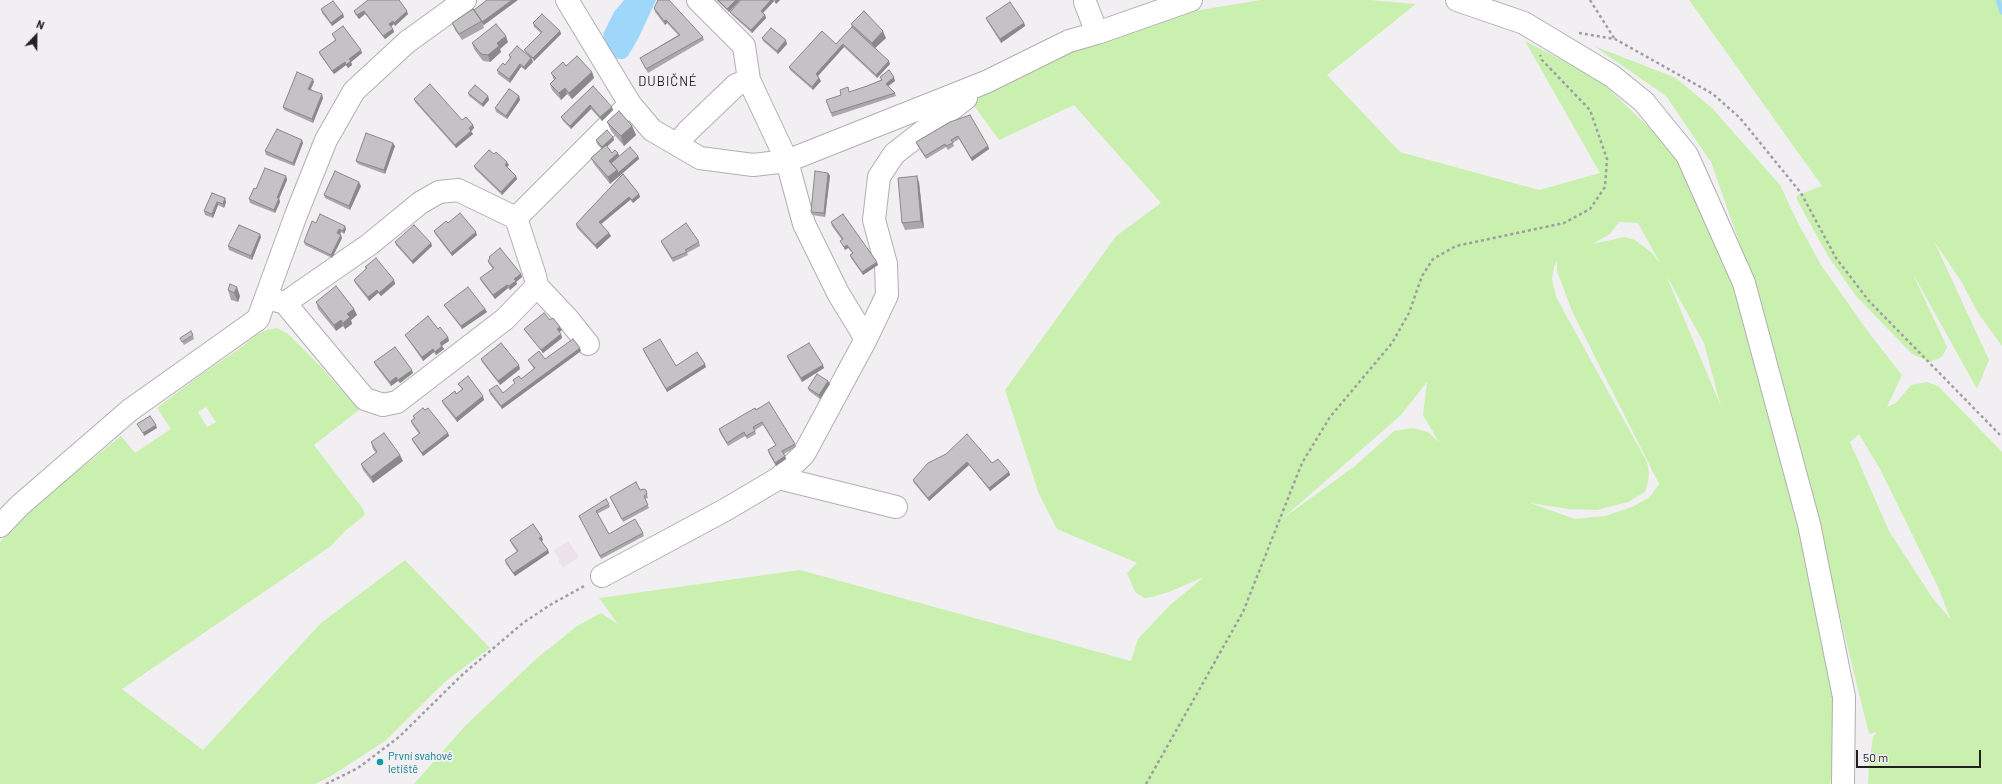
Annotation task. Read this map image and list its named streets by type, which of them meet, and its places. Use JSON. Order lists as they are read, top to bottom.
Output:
{
  "districts": ["DUBIČNÉ"],
  "places": ["První svahové letiště"],
  "scale_bar": "50 m",
  "north": "top"
}
